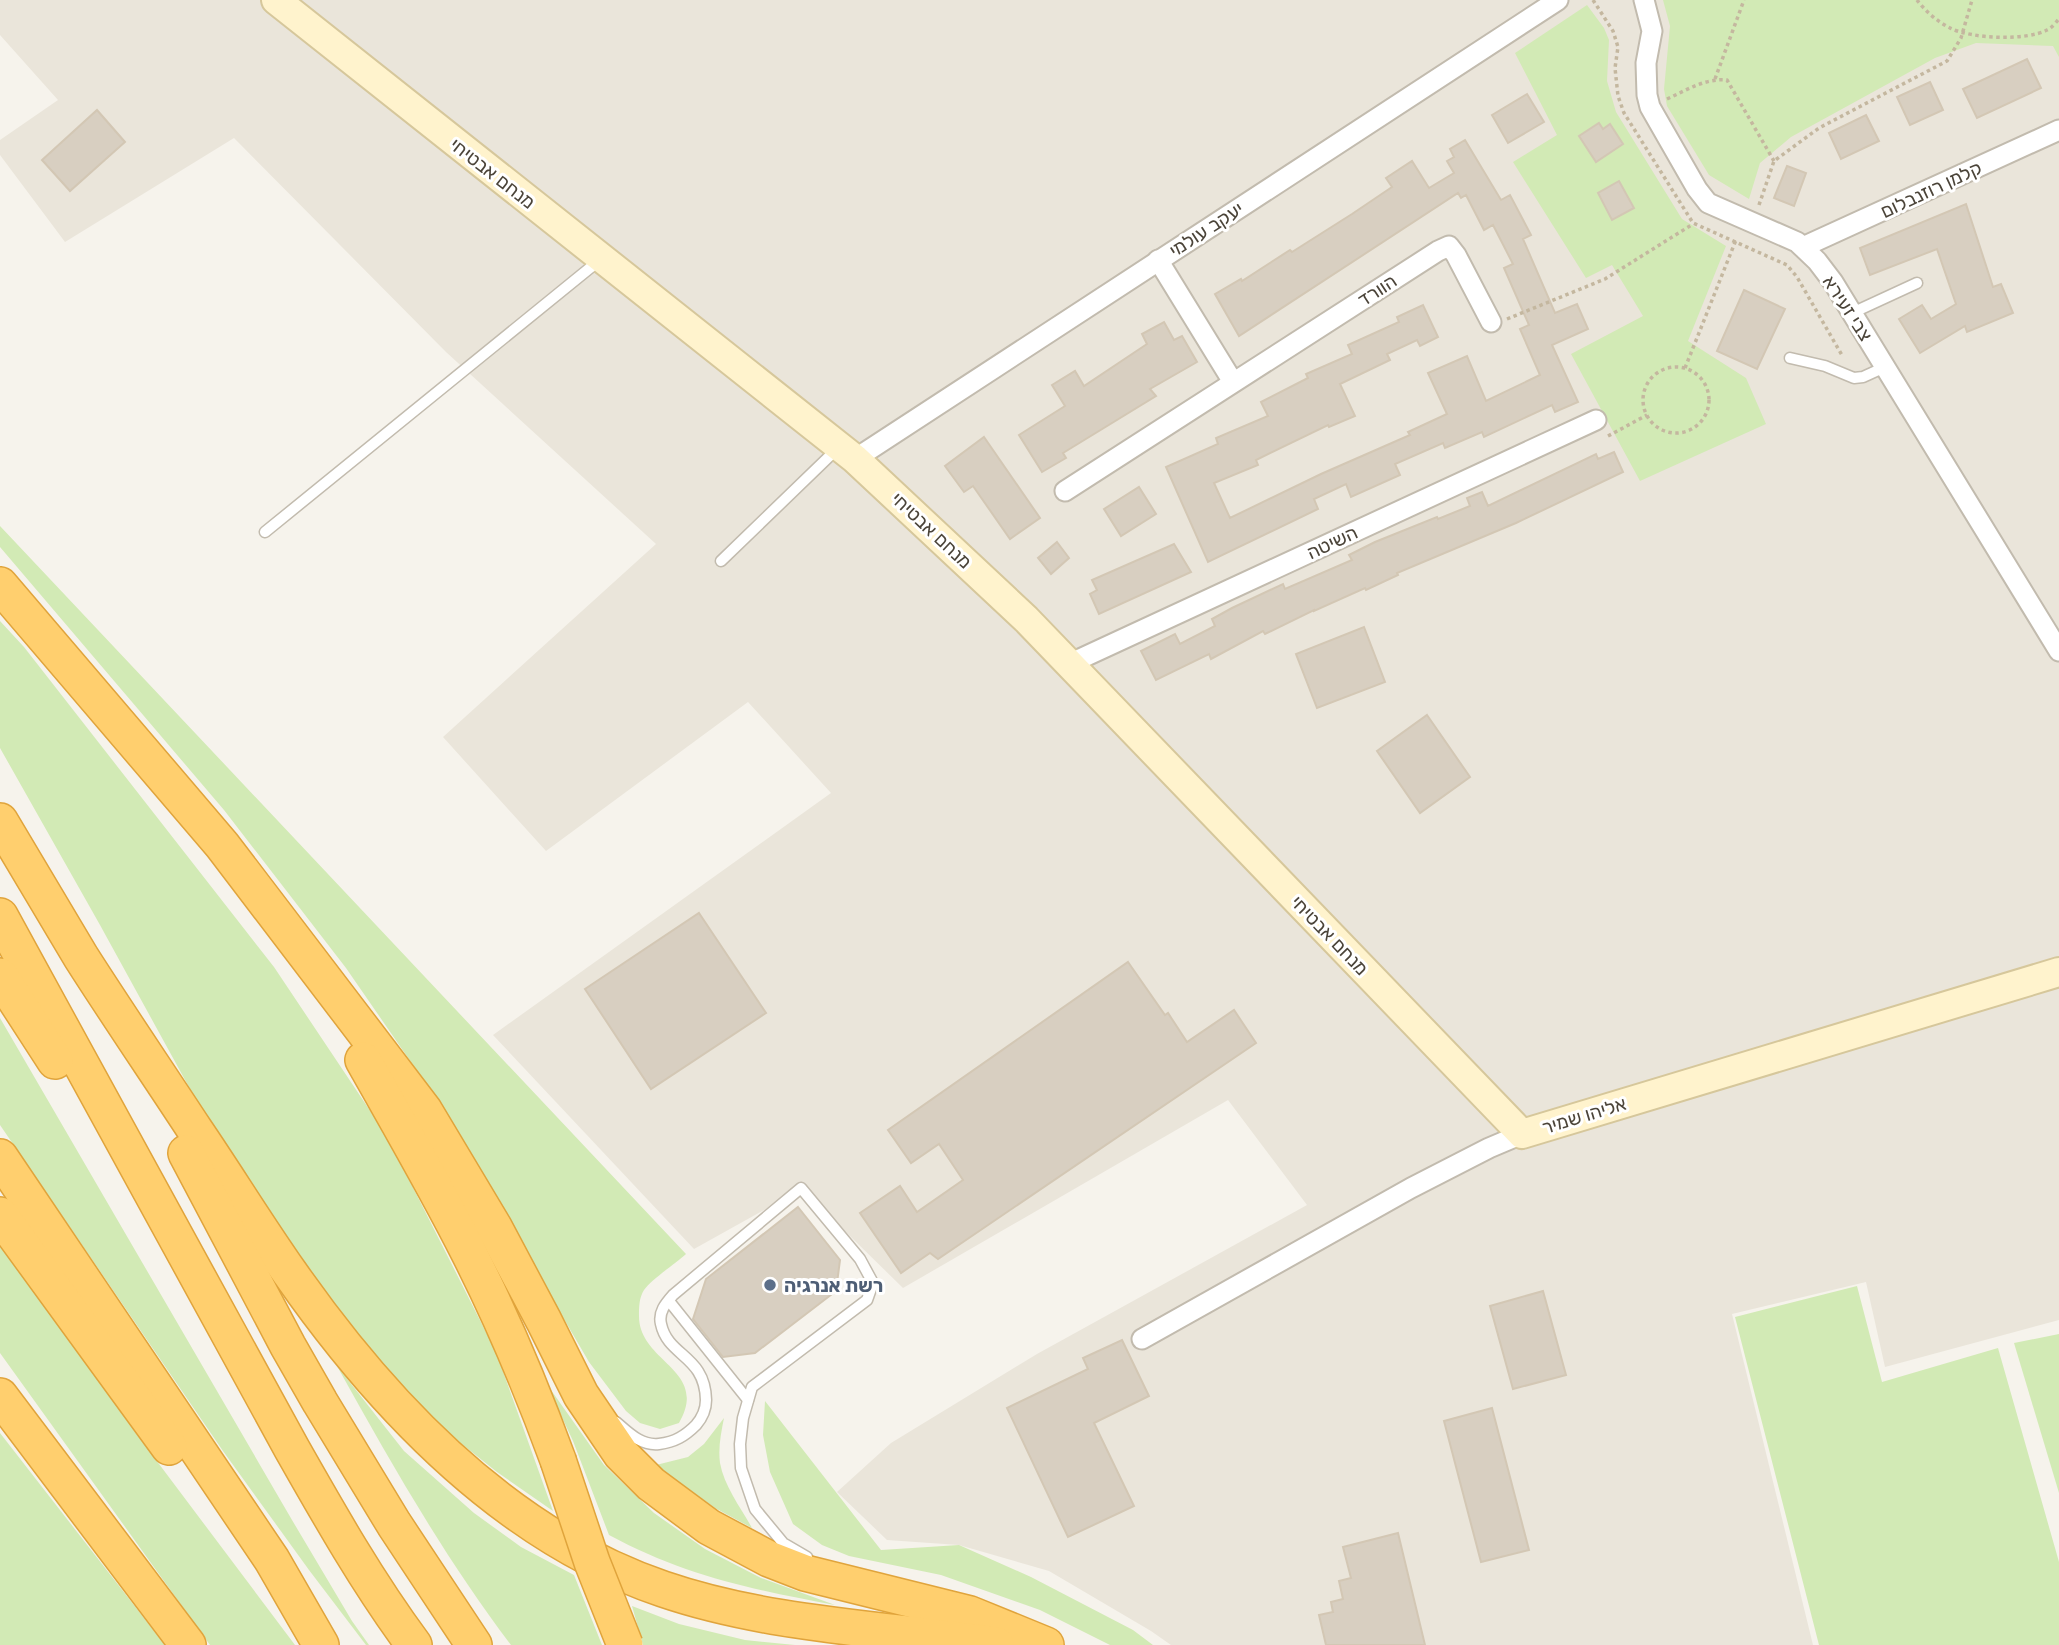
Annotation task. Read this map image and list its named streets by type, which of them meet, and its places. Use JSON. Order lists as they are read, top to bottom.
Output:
{
  "streets": {
    "street": [
      "מנחם אבטיחי",
      "קלמן רוזנבלום",
      "יעקב עולמי",
      "הוורד",
      "צבי זעירא",
      "השיטה",
      "אליהו שמיר"
    ]
  },
  "crossings": [
    ["מנחם אבטיחי", "יעקב עולמי"],
    ["מנחם אבטיחי", "השיטה"],
    ["מנחם אבטיחי", "אליהו שמיר"],
    ["קלמן רוזנבלום", "צבי זעירא"]
  ],
  "places": ["רשת אנרגיה"]
}
